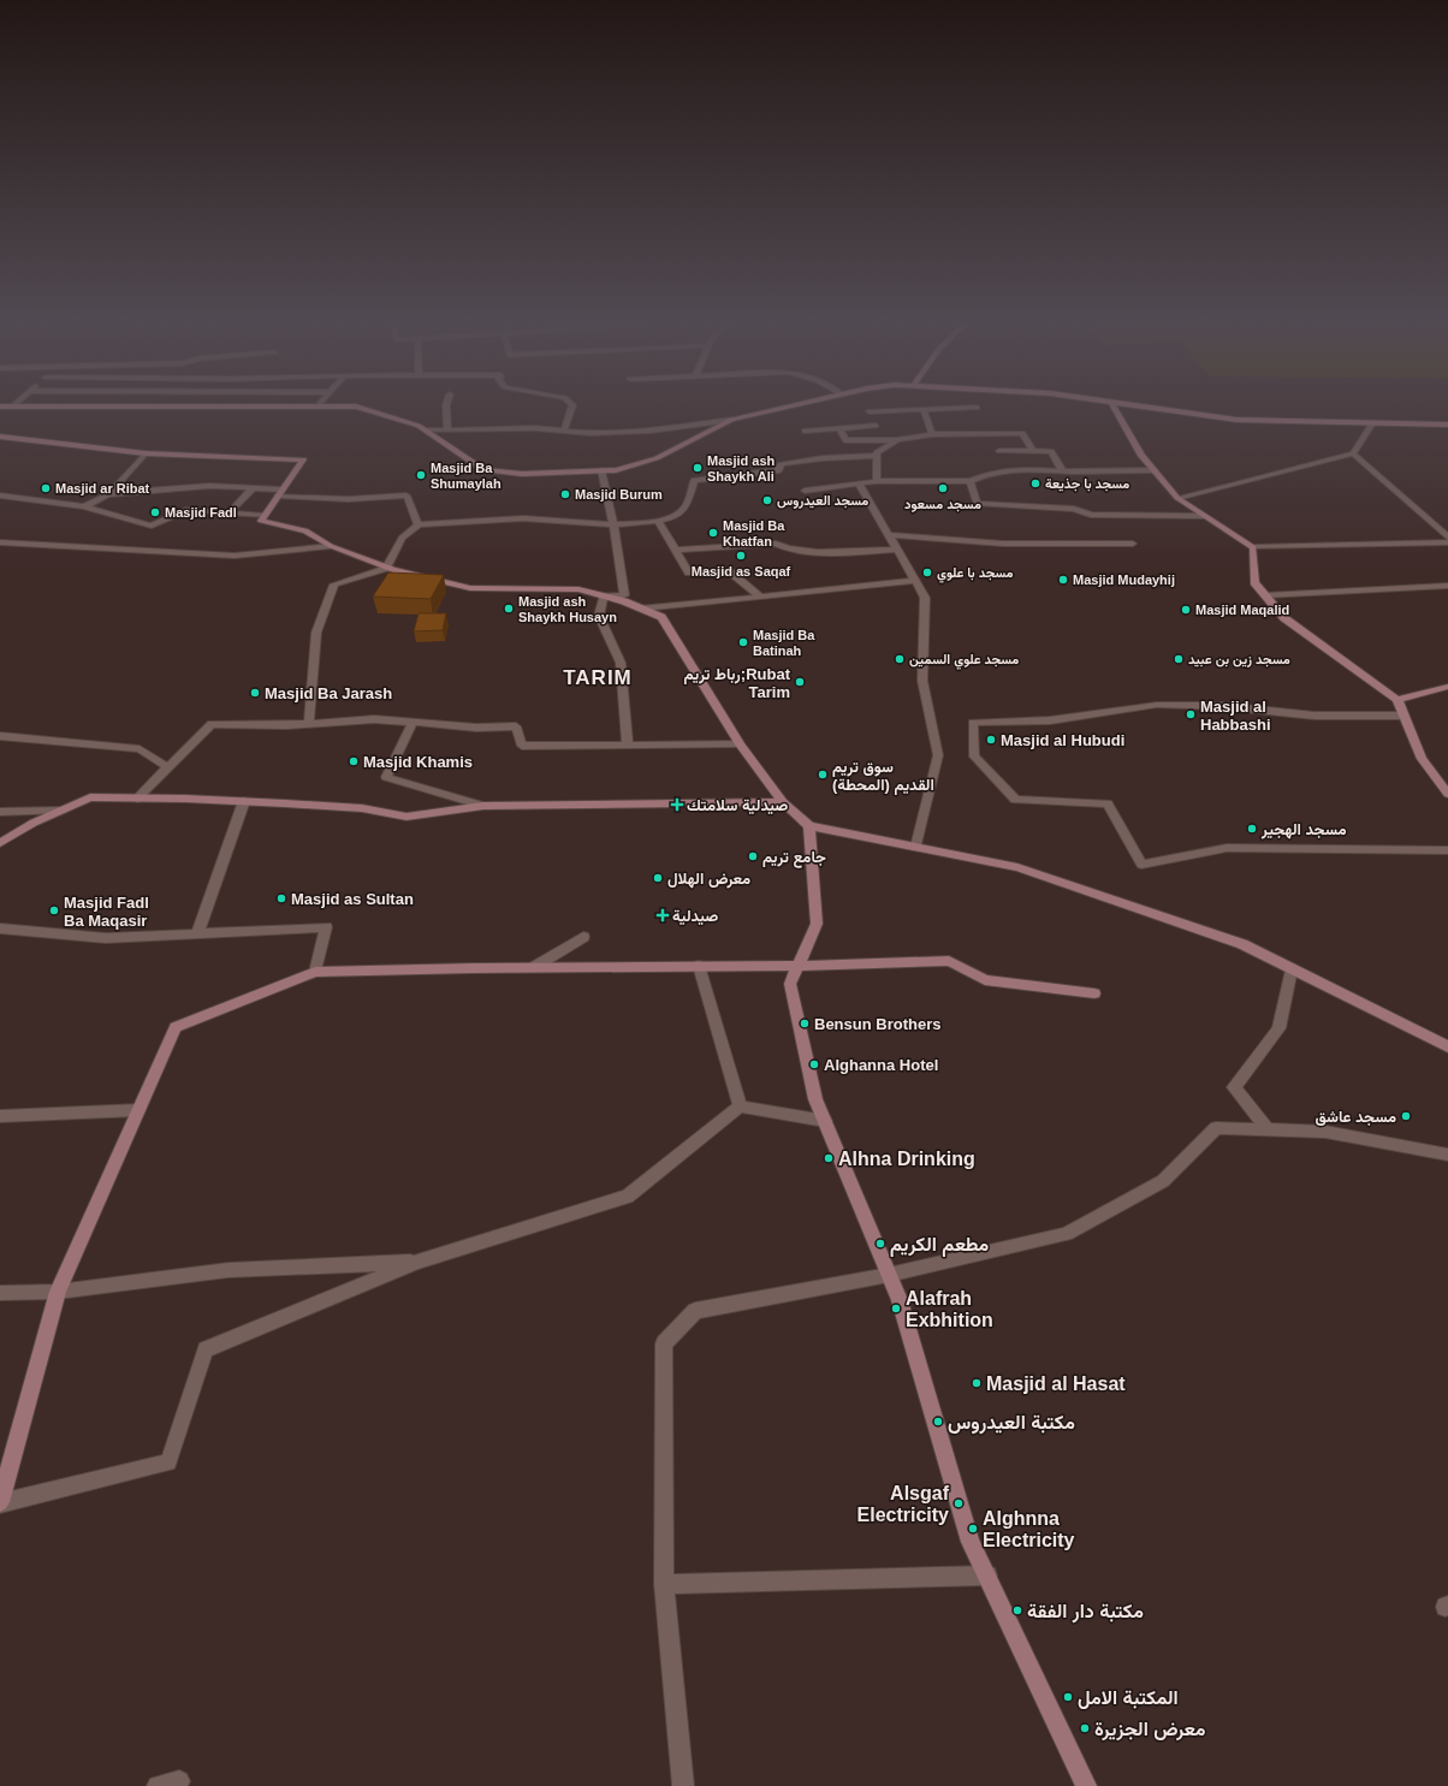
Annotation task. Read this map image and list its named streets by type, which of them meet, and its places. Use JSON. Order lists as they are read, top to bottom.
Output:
{
  "districts": ["TARIM"],
  "places": {
    "other": [
      "Masjid ash Shaykh Ali",
      "Masjid Ba Shumaylah",
      "مسجد با جذيعة",
      "Masjid ar Ribat",
      "مسجد مسعود",
      "Masjid Burum",
      "مسجد العيدروس",
      "Masjid Fadl",
      "Masjid Ba Khatfan",
      "Masjid as Saqaf",
      "مسجد با علوي",
      "Masjid Mudayhij",
      "Masjid ash Shaykh Husayn",
      "Masjid Maqalid",
      "Masjid Ba Batinah",
      "مسجد علوي السمين",
      "مسجد زين بن عبيد",
      "رباط تريم;Rubat Tarim",
      "Masjid Ba Jarash",
      "Masjid al Habbashi",
      "Masjid al Hubudi",
      "Masjid Khamis",
      "سوق تريم القديم (المحطة)",
      "مسجد الهجير",
      "جامع تريم",
      "معرض الهلال",
      "Masjid as Sultan",
      "Masjid Fadl Ba Maqasir",
      "Bensun Brothers",
      "Alghanna Hotel",
      "مسجد عاشق",
      "Alhna Drinking",
      "مطعم الكريم",
      "Alafrah Exbhition",
      "Masjid al Hasat",
      "مكتبة العيدروس",
      "Alsgaf Electricity",
      "Alghnna Electricity",
      "مكتبة دار الفقة",
      "المكتبة الامل",
      "معرض الجزيرة"
    ],
    "health": ["صيدلية سلامتك", "صيدلية"]
  }
}
